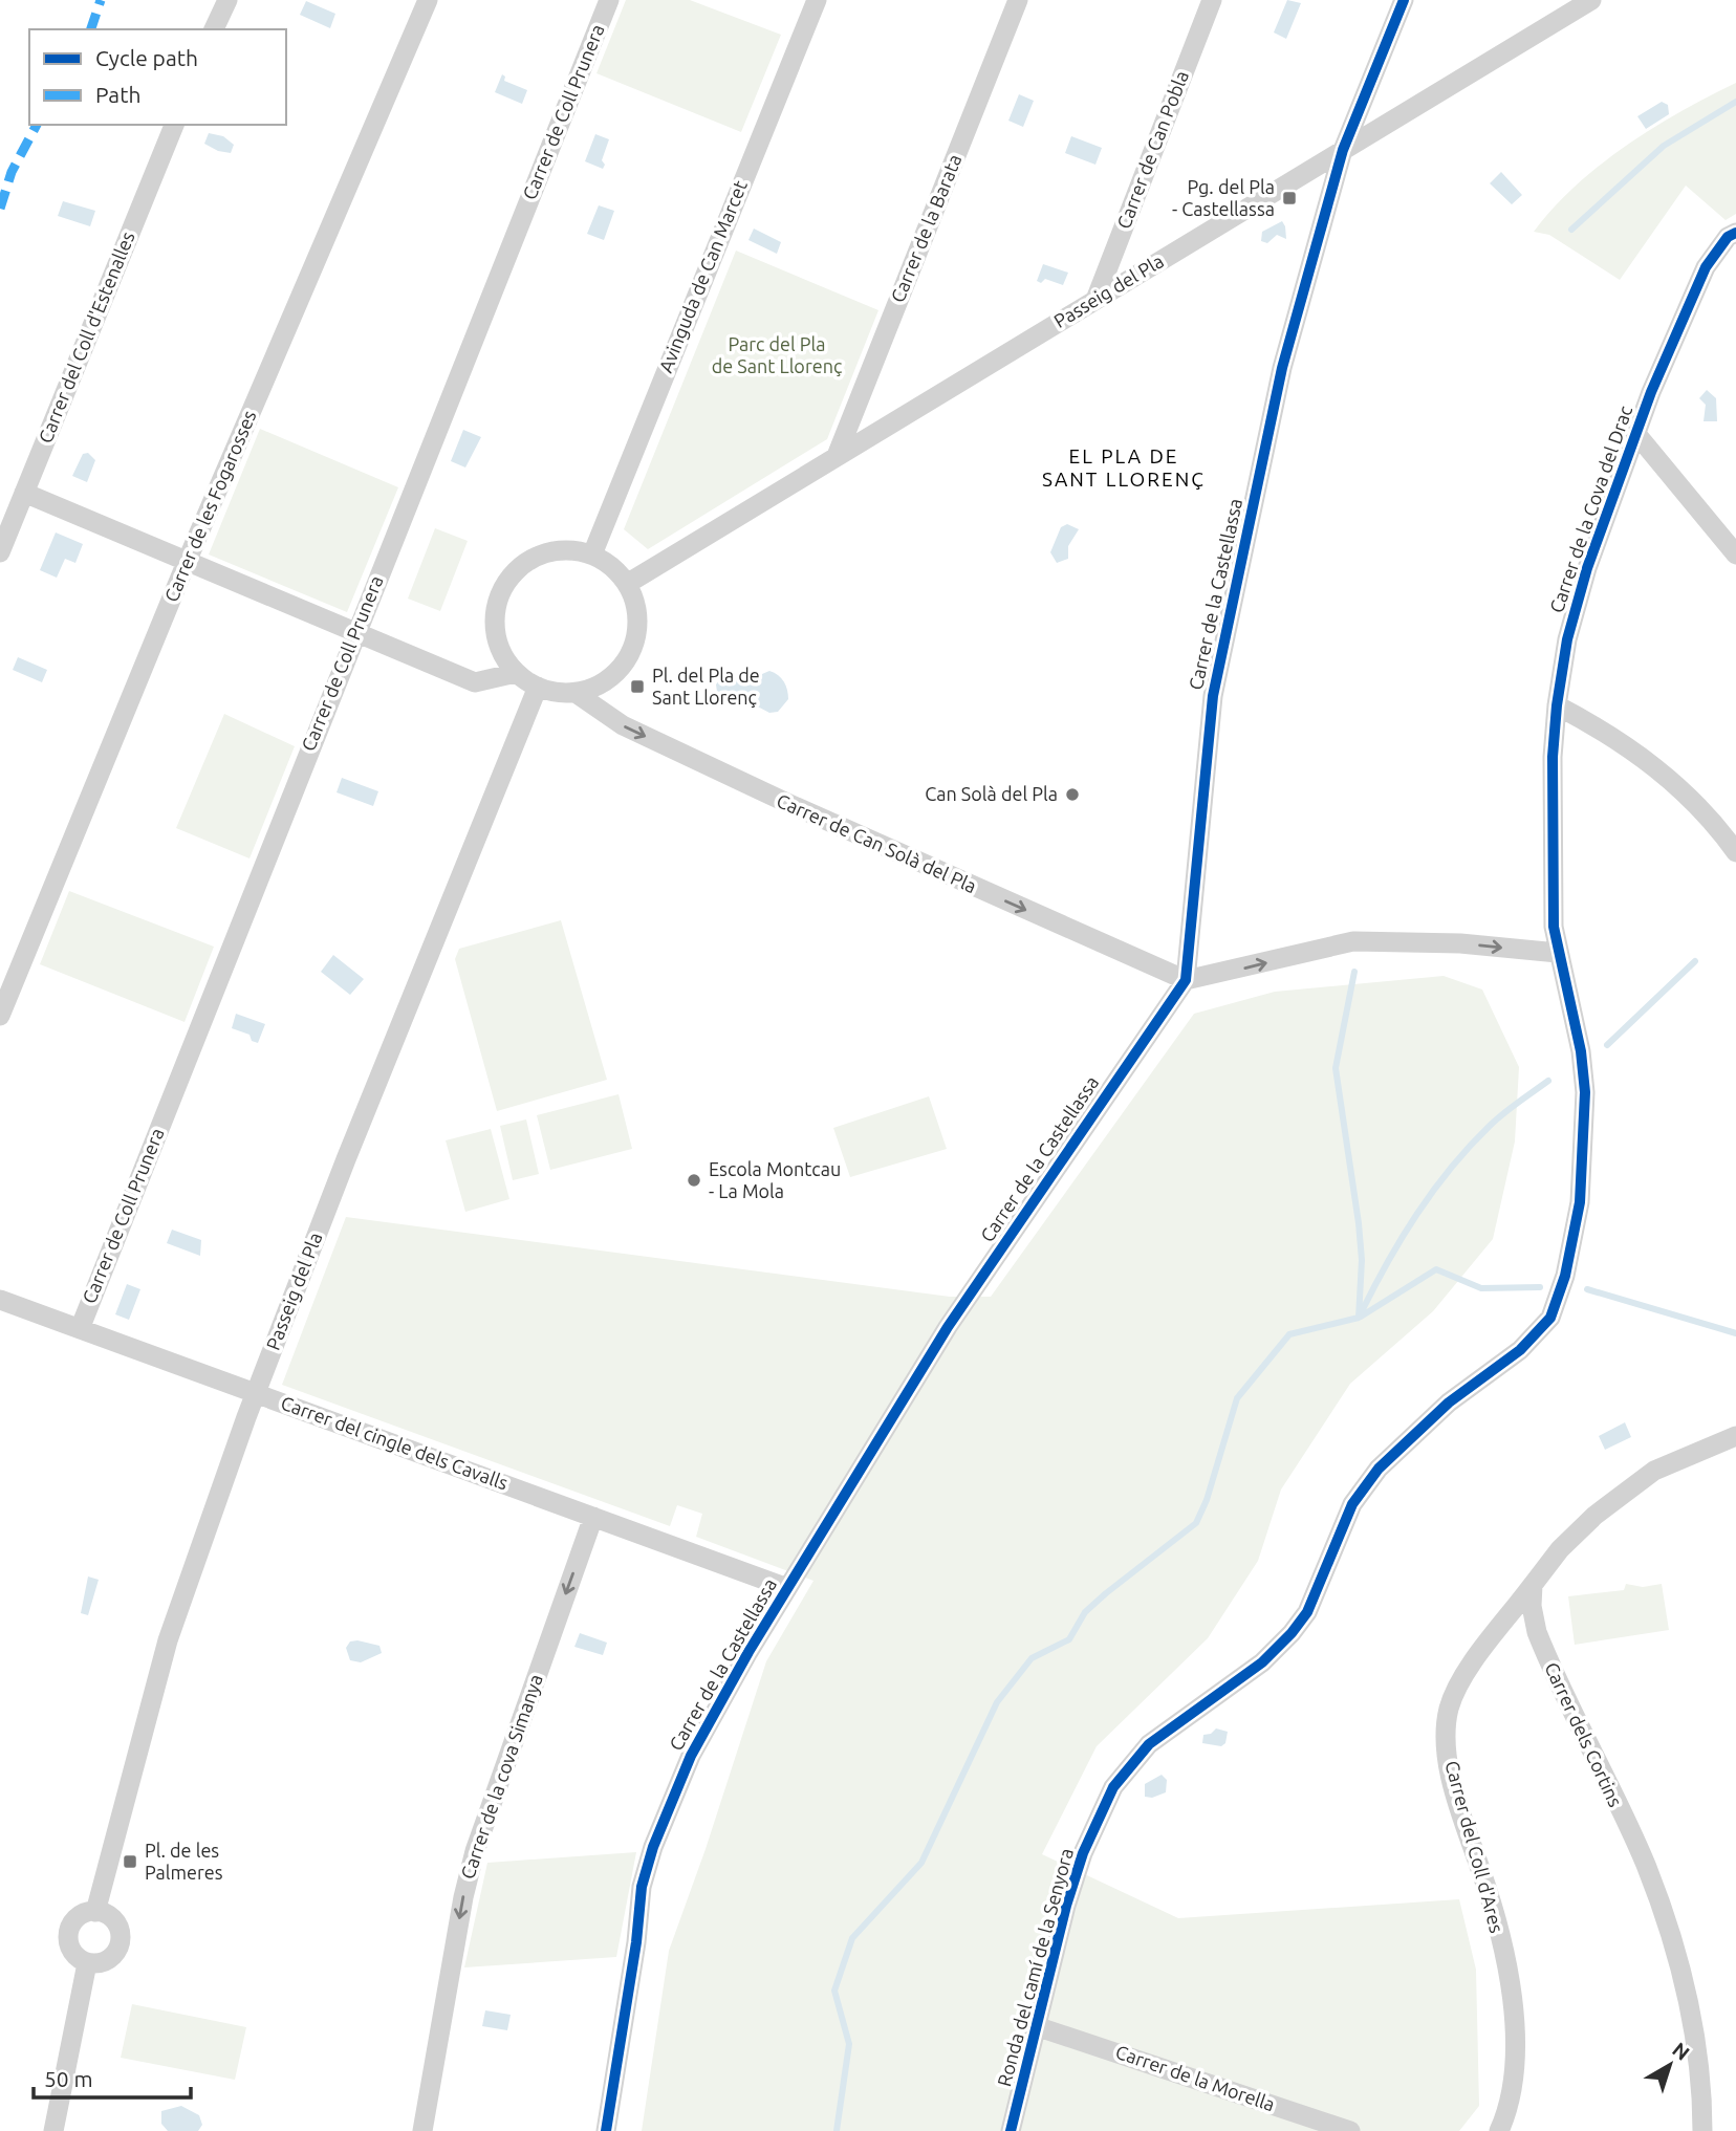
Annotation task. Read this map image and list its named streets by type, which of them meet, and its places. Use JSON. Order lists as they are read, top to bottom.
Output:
{
  "streets": {
    "street": [
      "Carrer de Coll Prunera",
      "Carrer de Can Pobla",
      "Carrer de la Barata",
      "Avinguda de Can Marcet",
      "Passeig del Pla",
      "Carrer del Coll d'Estenalles",
      "Carrer de les Fogarosses",
      "Carrer de la Cova del Drac",
      "Carrer de la Castellassa",
      "Carrer de Can Solà del Pla",
      "Carrer del cingle dels Cavalls",
      "Carrer dels Cortins",
      "Carrer de la cova Simanya",
      "Carrer del Coll d'Ares",
      "Ronda del camí de la Senyora",
      "Carrer de la Morella"
    ]
  },
  "crossings": [
    ["Carrer de Coll Prunera", "Carrer del cingle dels Cavalls"],
    ["Carrer de Can Pobla", "Passeig del Pla"],
    ["Carrer de la Barata", "Passeig del Pla"],
    ["Avinguda de Can Marcet", "Passeig del Pla"],
    ["Avinguda de Can Marcet", "Carrer de Can Solà del Pla"],
    ["Passeig del Pla", "Carrer de la Castellassa"],
    ["Passeig del Pla", "Carrer de Can Solà del Pla"],
    ["Passeig del Pla", "Carrer del cingle dels Cavalls"],
    ["Carrer de la Cova del Drac", "Ronda del camí de la Senyora"],
    ["Carrer de la Castellassa", "Carrer de Can Solà del Pla"],
    ["Carrer de la Castellassa", "Carrer del cingle dels Cavalls"],
    ["Carrer del cingle dels Cavalls", "Carrer de la cova Simanya"],
    ["Carrer dels Cortins", "Carrer del Coll d'Ares"],
    ["Ronda del camí de la Senyora", "Carrer de la Morella"]
  ],
  "one_way": ["Carrer de Can Solà del Pla", "Carrer de la cova Simanya"],
  "districts": ["EL PLA DE SANT LLORENÇ"],
  "parks": ["Parc del Pla de Sant Llorenç"],
  "places": {
    "transit": ["Pg. del Pla - Castellassa", "Pl. del Pla de Sant Llorenç", "Pl. de les Palmeres"],
    "other": ["Can Solà del Pla", "Escola Montcau - La Mola"]
  },
  "legend": ["Cycle path", "Path"],
  "scale_bar": "50 m",
  "north": "top right"
}
